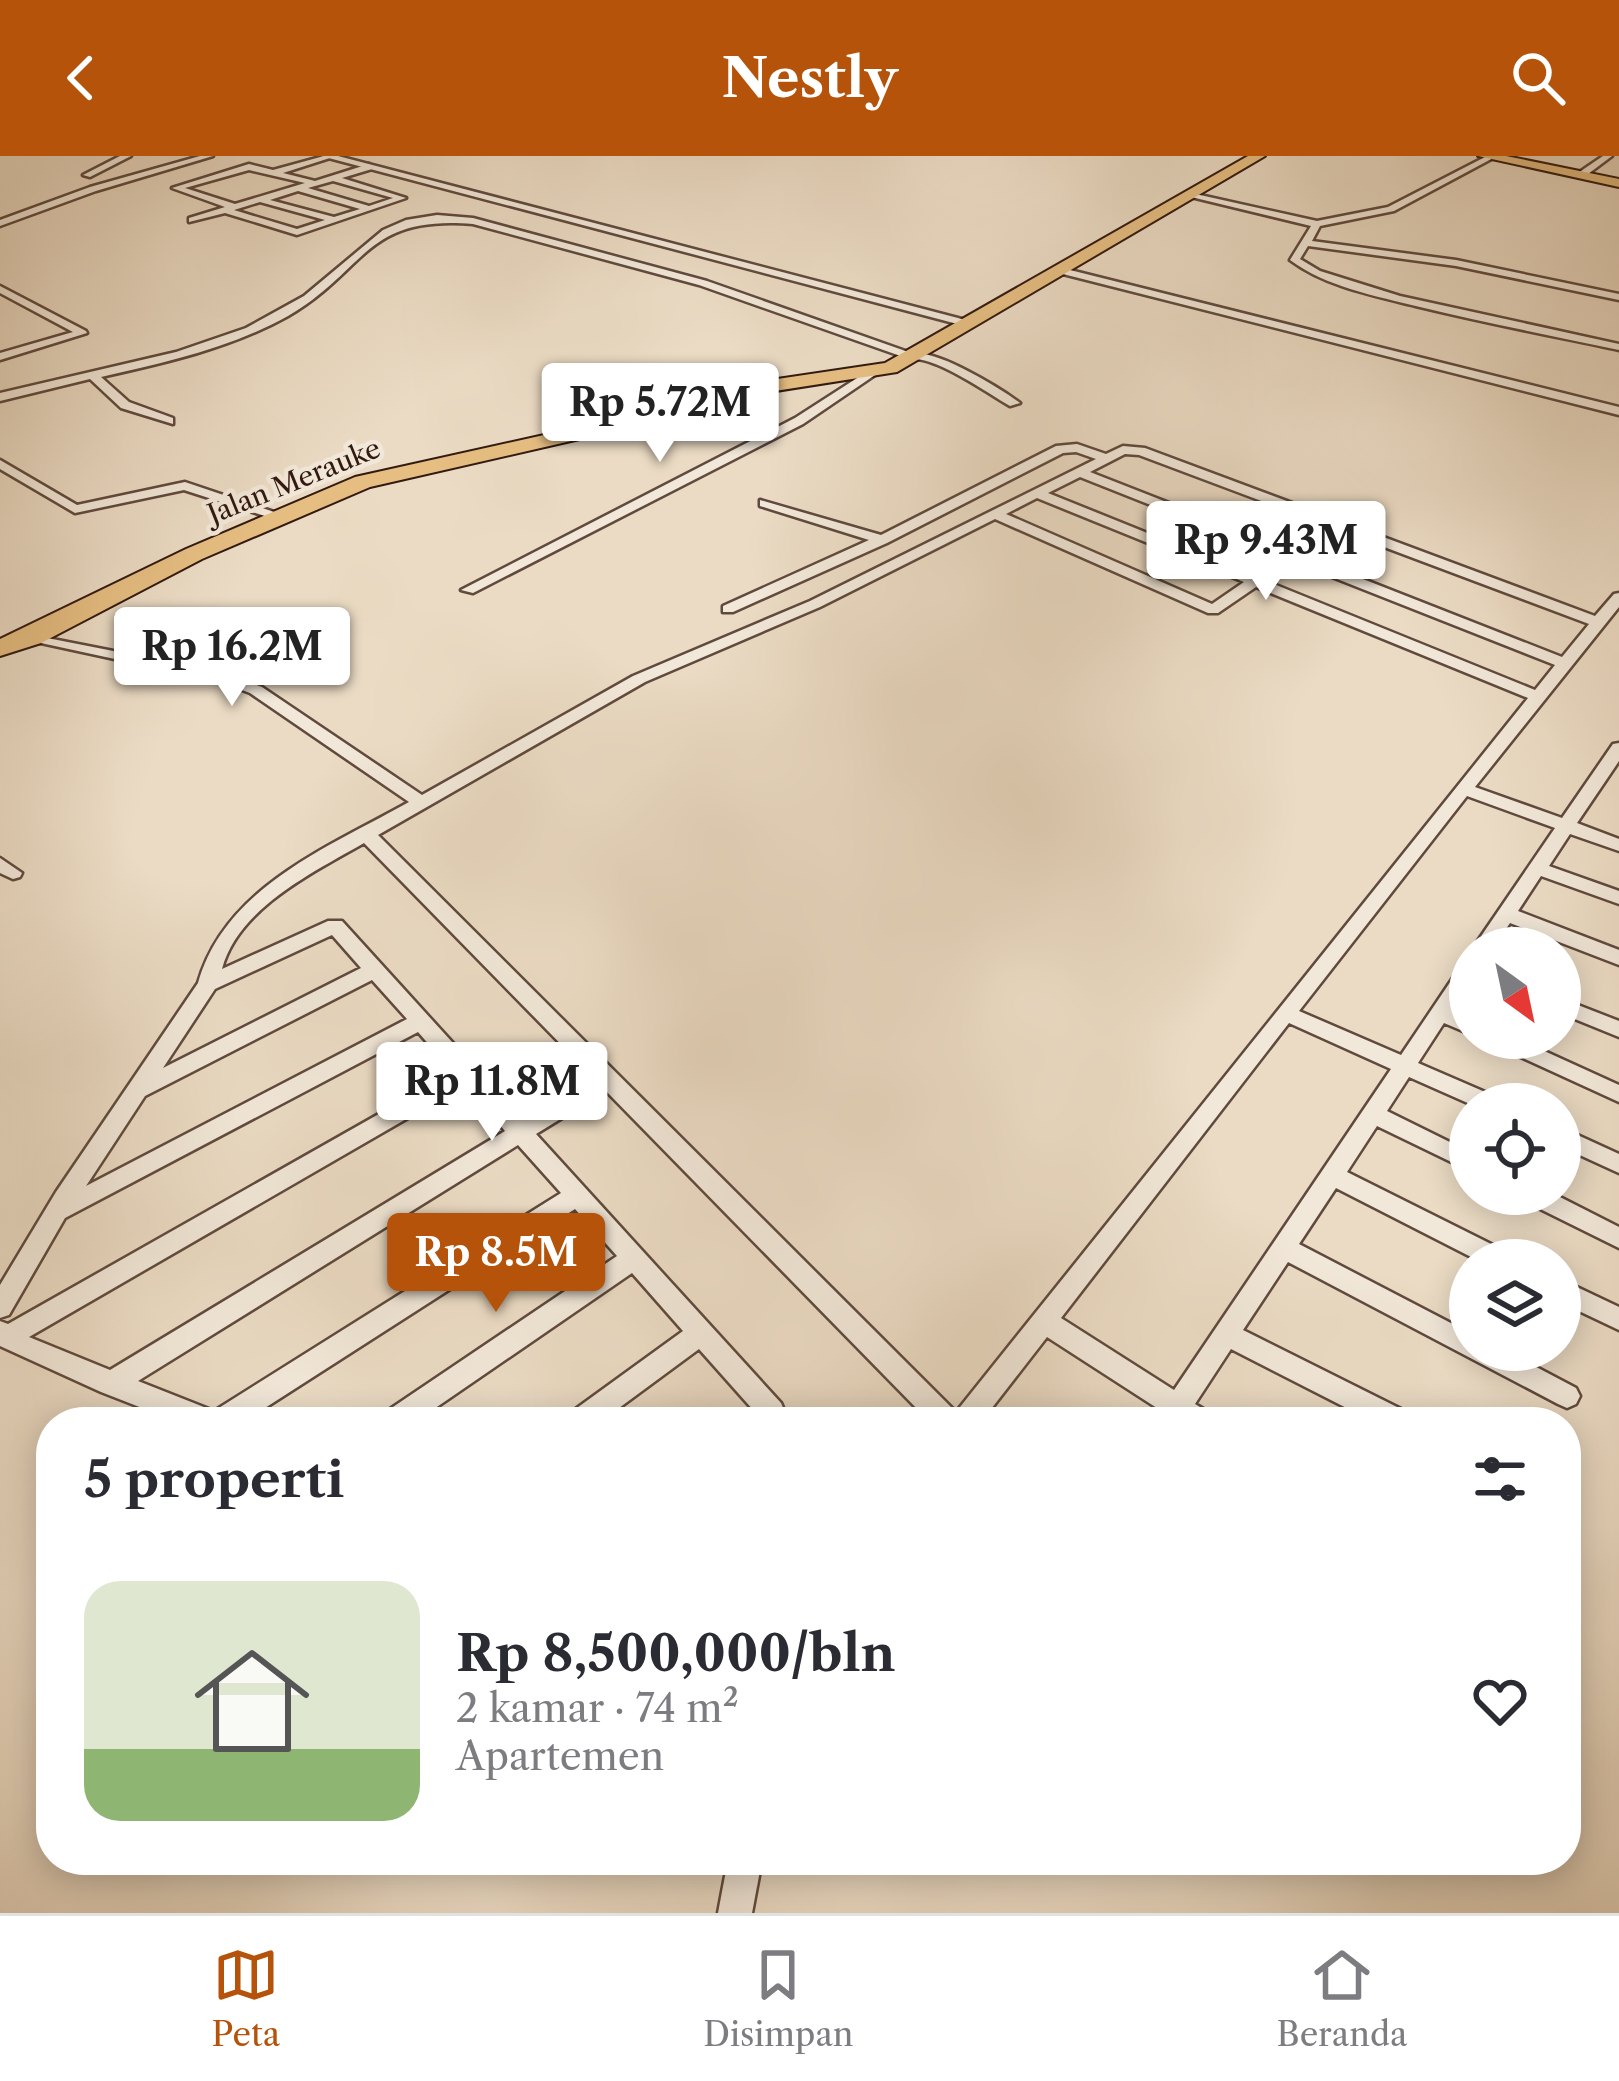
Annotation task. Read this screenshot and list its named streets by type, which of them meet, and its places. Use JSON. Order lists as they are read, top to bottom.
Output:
{
  "streets": {
    "highway": ["Jalan Merauke"]
  },
  "north": "bottom right",
  "page": {
    "header": "Nestly",
    "price": [
      "Rp 5.72M",
      "Rp 9.43M",
      "Rp 16.2M",
      "Rp 11.8M",
      "Rp 8.5M"
    ],
    "heading": "5 properti",
    "list": [
      {
        "name": "Rp 8,500,000/bln",
        "note": "2 kamar · 74 m² · Apartemen"
      }
    ],
    "tabs": ["Peta", "Disimpan", "Beranda"]
  }
}
